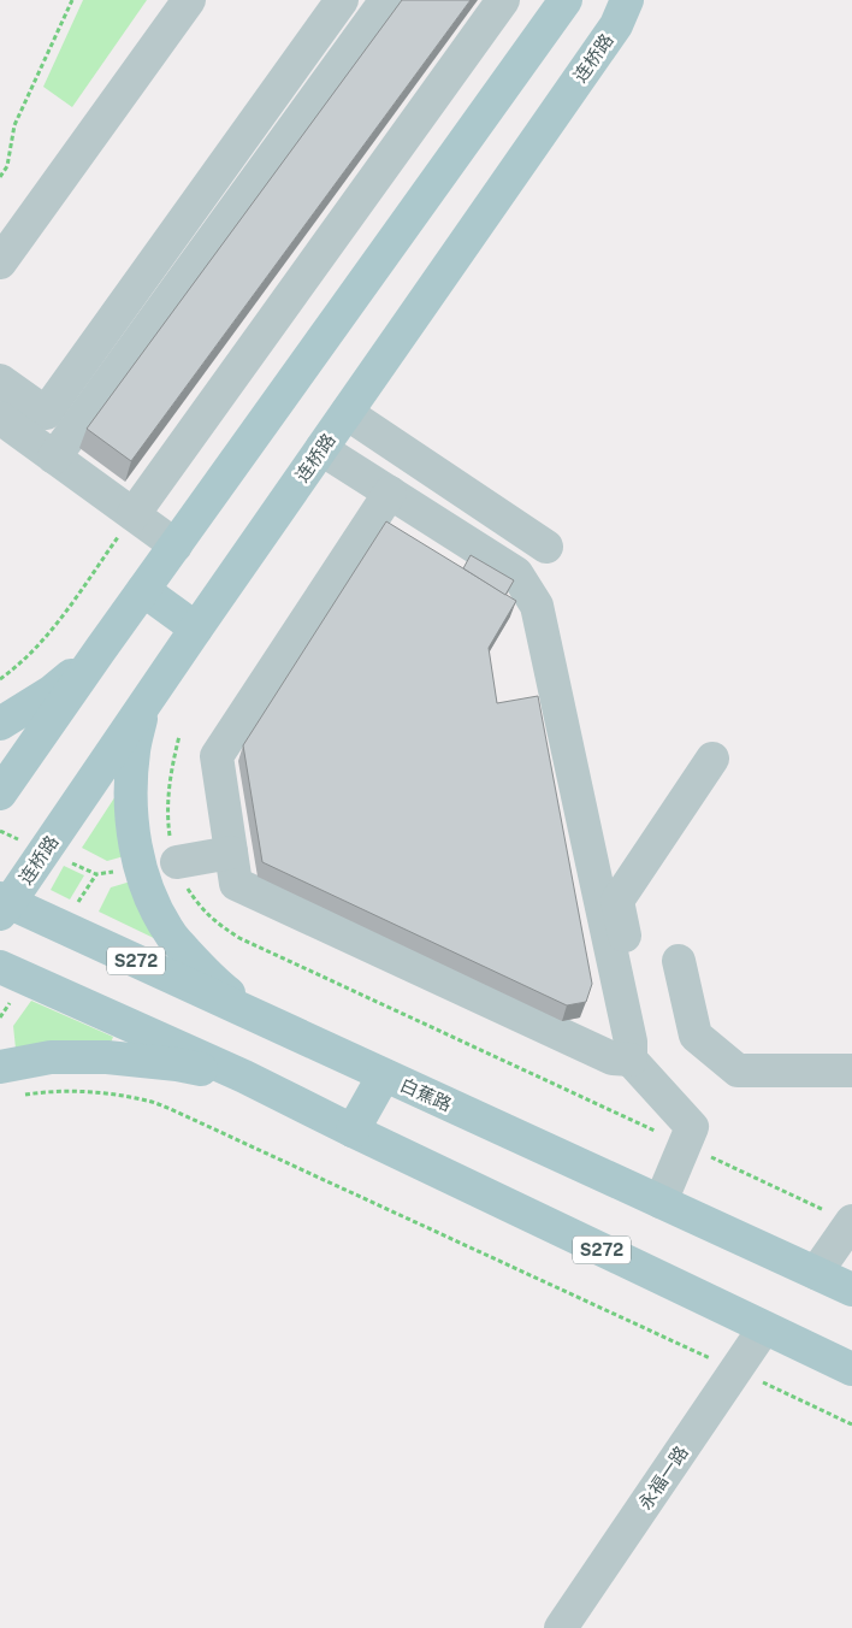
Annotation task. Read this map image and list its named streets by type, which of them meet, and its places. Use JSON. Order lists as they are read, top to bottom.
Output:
{
  "streets": {
    "main road": ["连桥路", "S272", "白蕉路"],
    "street": ["永福一路"]
  },
  "crossings": [
    ["连桥路", "白蕉路"],
    ["S272", "永福一路"]
  ]
}
